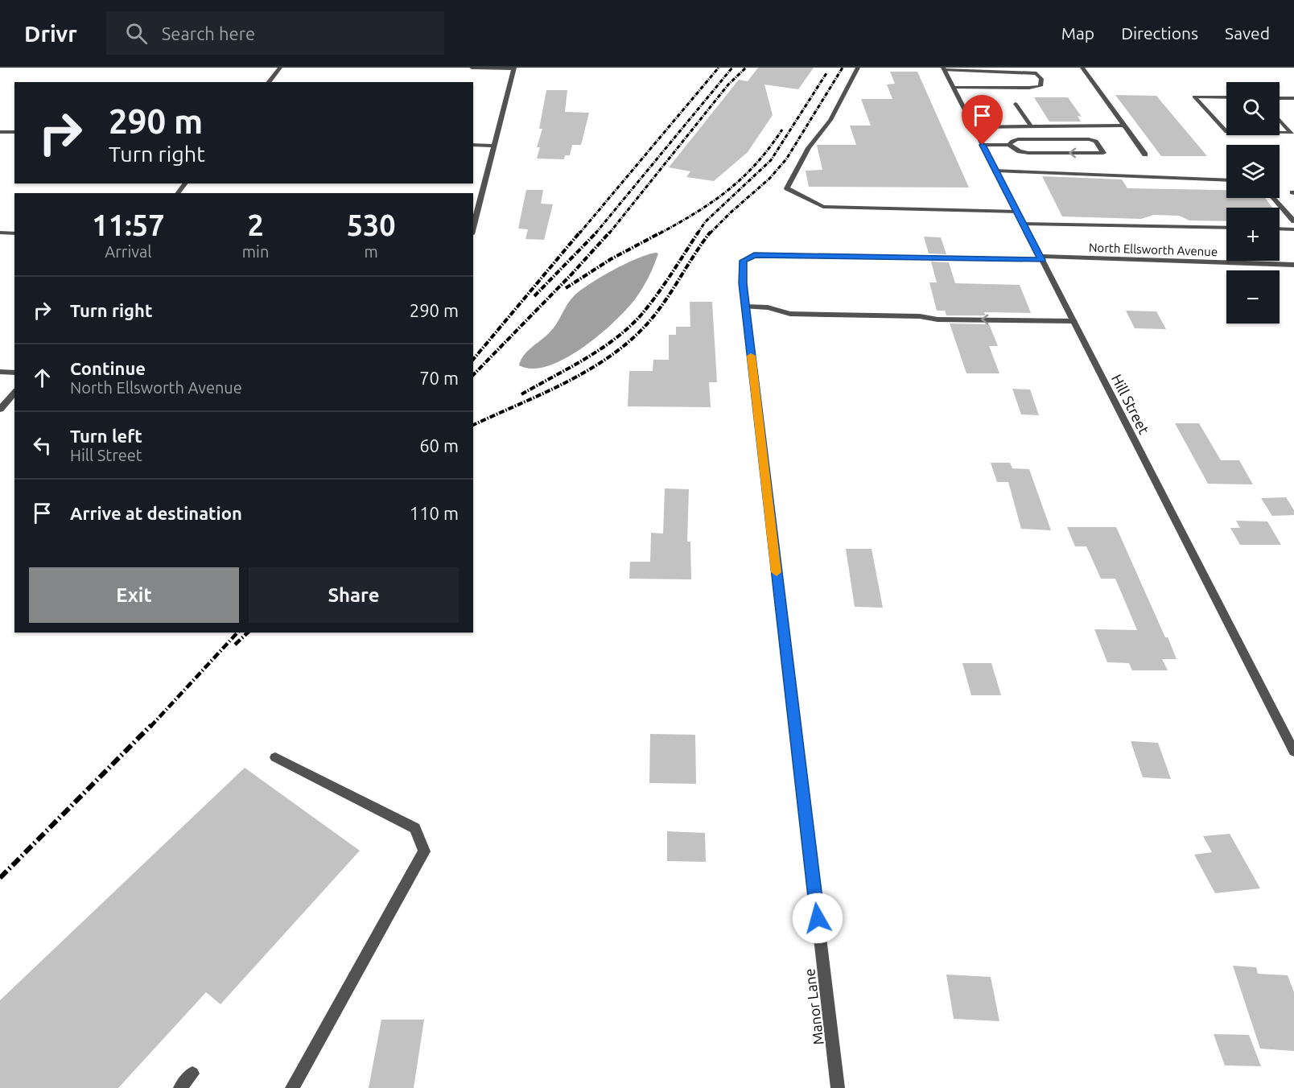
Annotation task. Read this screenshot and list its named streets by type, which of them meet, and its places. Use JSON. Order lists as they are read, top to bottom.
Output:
{
  "streets": {
    "street": ["North Ellsworth Avenue", "Hill Street", "Manor Lane"]
  },
  "crossings": [
    ["North Ellsworth Avenue", "Hill Street"],
    ["North Ellsworth Avenue", "Manor Lane"]
  ],
  "page": {
    "header": "Drivr",
    "search": "Search here",
    "nav": ["Map", "Directions", "Saved"],
    "map_buttons": ["+", "−"],
    "turn": ["290 m", "Turn right"],
    "eta": [
      "11:57",
      "Arrival",
      "2",
      "min",
      "530",
      "m"
    ],
    "list": [
      {
        "name": "Turn right",
        "value": "290 m"
      },
      {
        "name": "Continue",
        "note": "North Ellsworth Avenue",
        "value": "70 m"
      },
      {
        "name": "Turn left",
        "note": "Hill Street",
        "value": "60 m"
      },
      {
        "name": "Arrive at destination",
        "value": "110 m"
      }
    ],
    "buttons": ["Exit", "Share"]
  }
}
